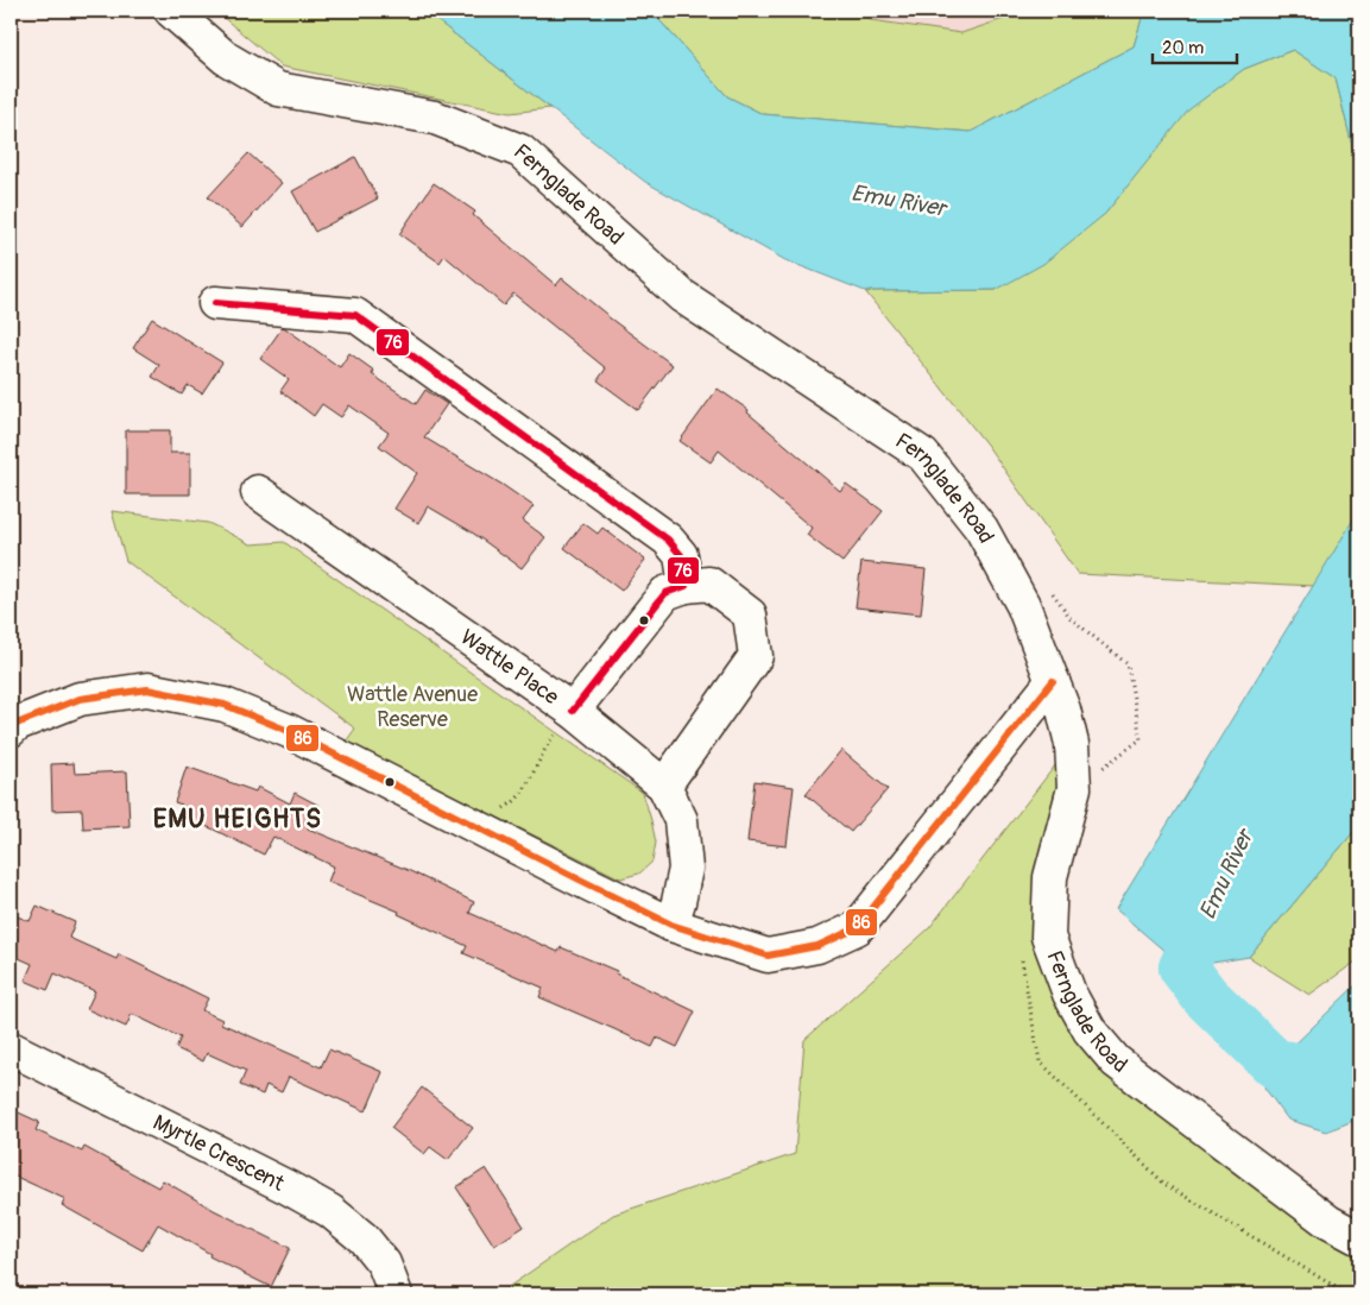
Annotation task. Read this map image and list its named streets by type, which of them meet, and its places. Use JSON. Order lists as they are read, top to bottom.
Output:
{
  "streets": {
    "street": ["Fernglade Road", "Wattle Place", "Myrtle Crescent"]
  },
  "districts": ["EMU HEIGHTS"],
  "water": ["Emu River"],
  "parks": ["Wattle Avenue Reserve"],
  "lines": ["transit line 76", "transit line 86"],
  "scale_bar": "20 m"
}
